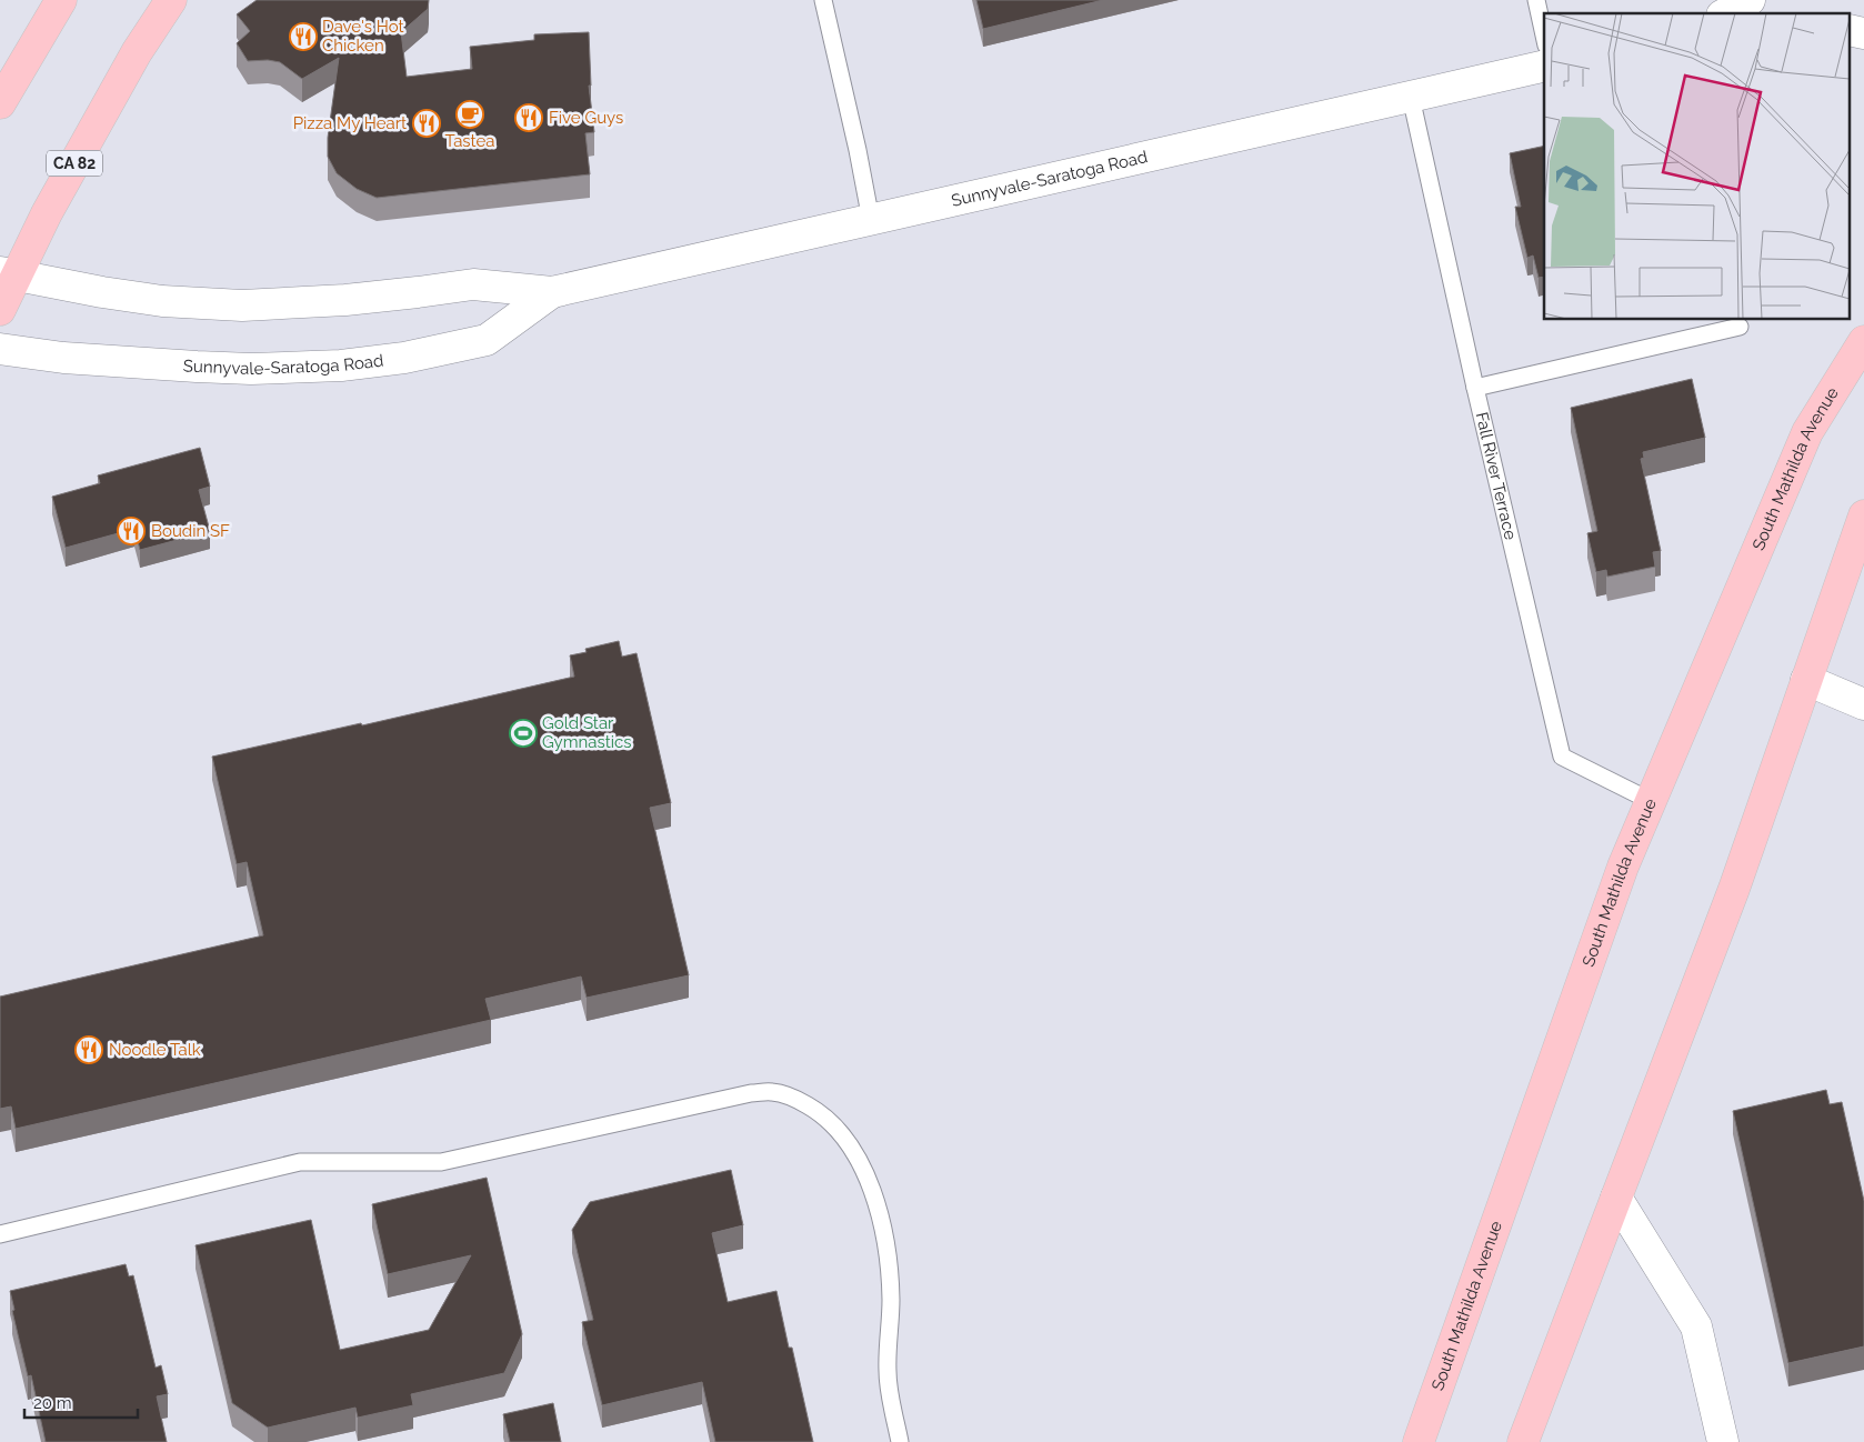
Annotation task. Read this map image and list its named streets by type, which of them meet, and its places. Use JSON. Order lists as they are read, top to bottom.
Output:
{
  "streets": {
    "main road": ["CA 82", "Sunnyvale-Saratoga Road", "South Mathilda Avenue"],
    "lane": ["Fall River Terrace"]
  },
  "crossings": [
    ["CA 82", "Sunnyvale-Saratoga Road"],
    ["Sunnyvale-Saratoga Road", "Fall River Terrace"],
    ["South Mathilda Avenue", "Fall River Terrace"]
  ],
  "places": {
    "restaurant": [
      "Dave's Hot Chicken",
      "Five Guys",
      "Pizza My Heart",
      "Boudin SF",
      "Noodle Talk"
    ],
    "cafe": ["Tastea"],
    "sports": ["Gold Star Gymnastics"]
  },
  "scale_bar": "20 m"
}
